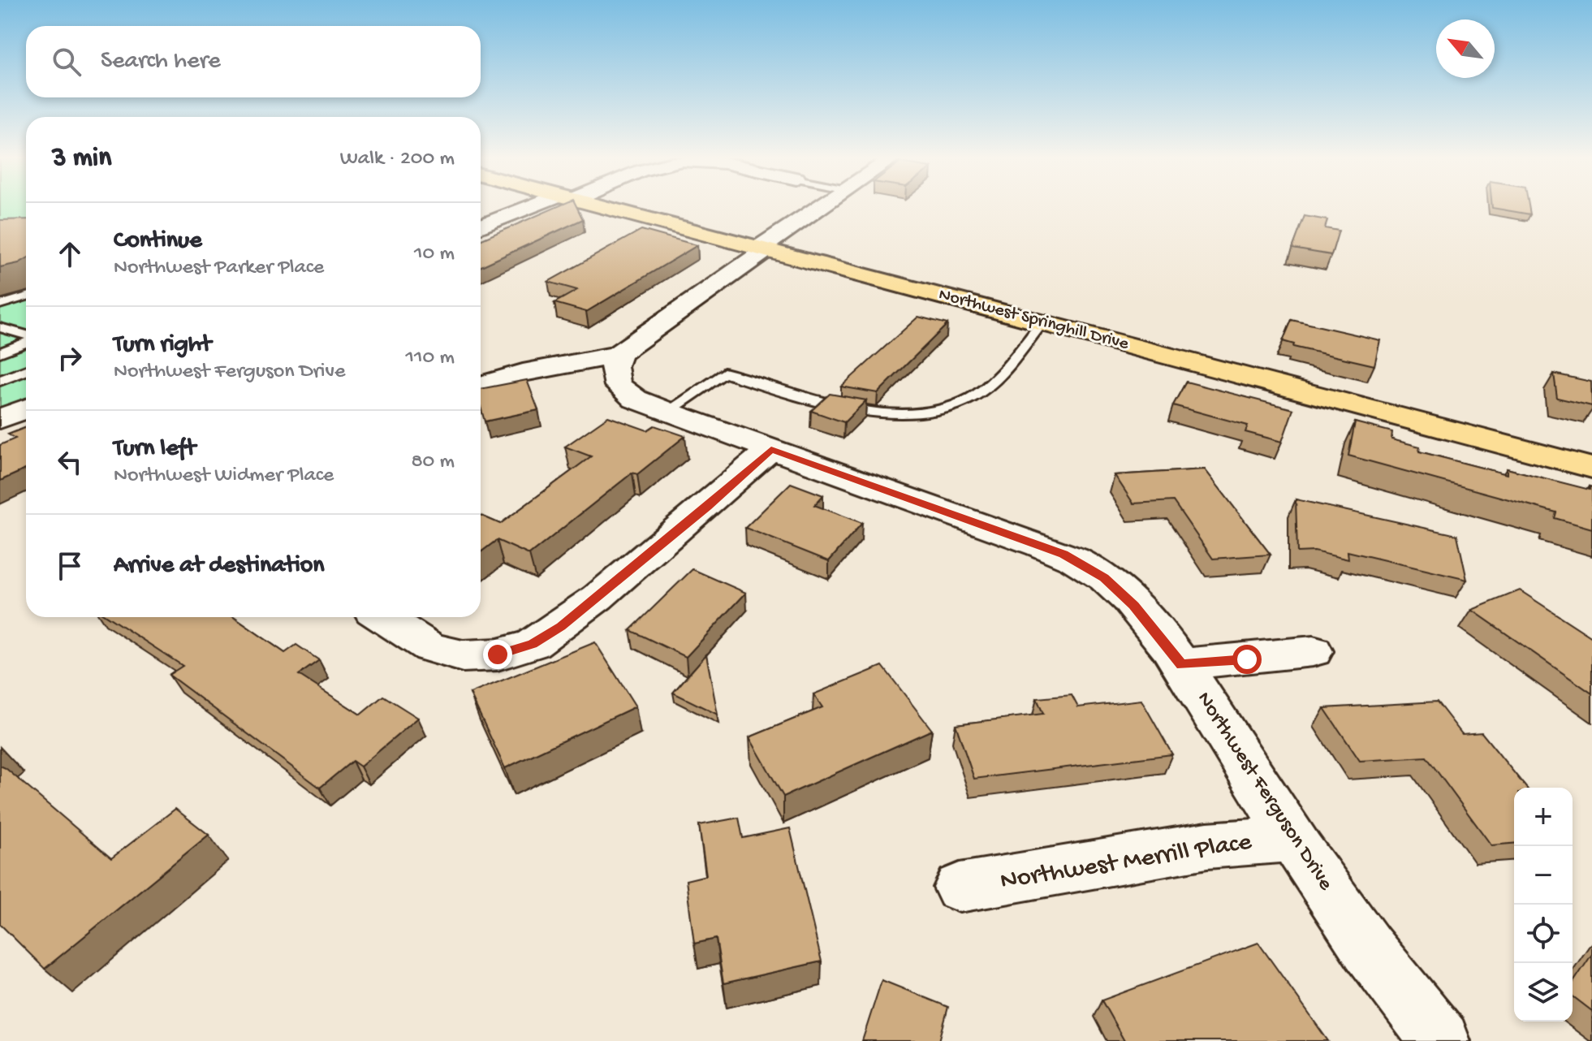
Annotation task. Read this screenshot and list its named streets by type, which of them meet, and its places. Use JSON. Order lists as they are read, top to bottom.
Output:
{
  "streets": {
    "main road": ["Northwest Springhill Drive"],
    "street": ["Northwest Ferguson Drive", "Northwest Merrill Place"]
  },
  "crossings": [
    ["Northwest Ferguson Drive", "Northwest Merrill Place"]
  ],
  "north": "top left",
  "page": {
    "search": "Search here",
    "heading": ["3 min", "Walk · 200 m"],
    "list": [
      ["Continue", "Northwest Parker Place", "10 m"],
      ["Turn right", "Northwest Ferguson Drive", "110 m"],
      ["Turn left", "Northwest Widmer Place", "80 m"],
      "Arrive at destination"
    ],
    "map_buttons": ["+", "−"]
  }
}
